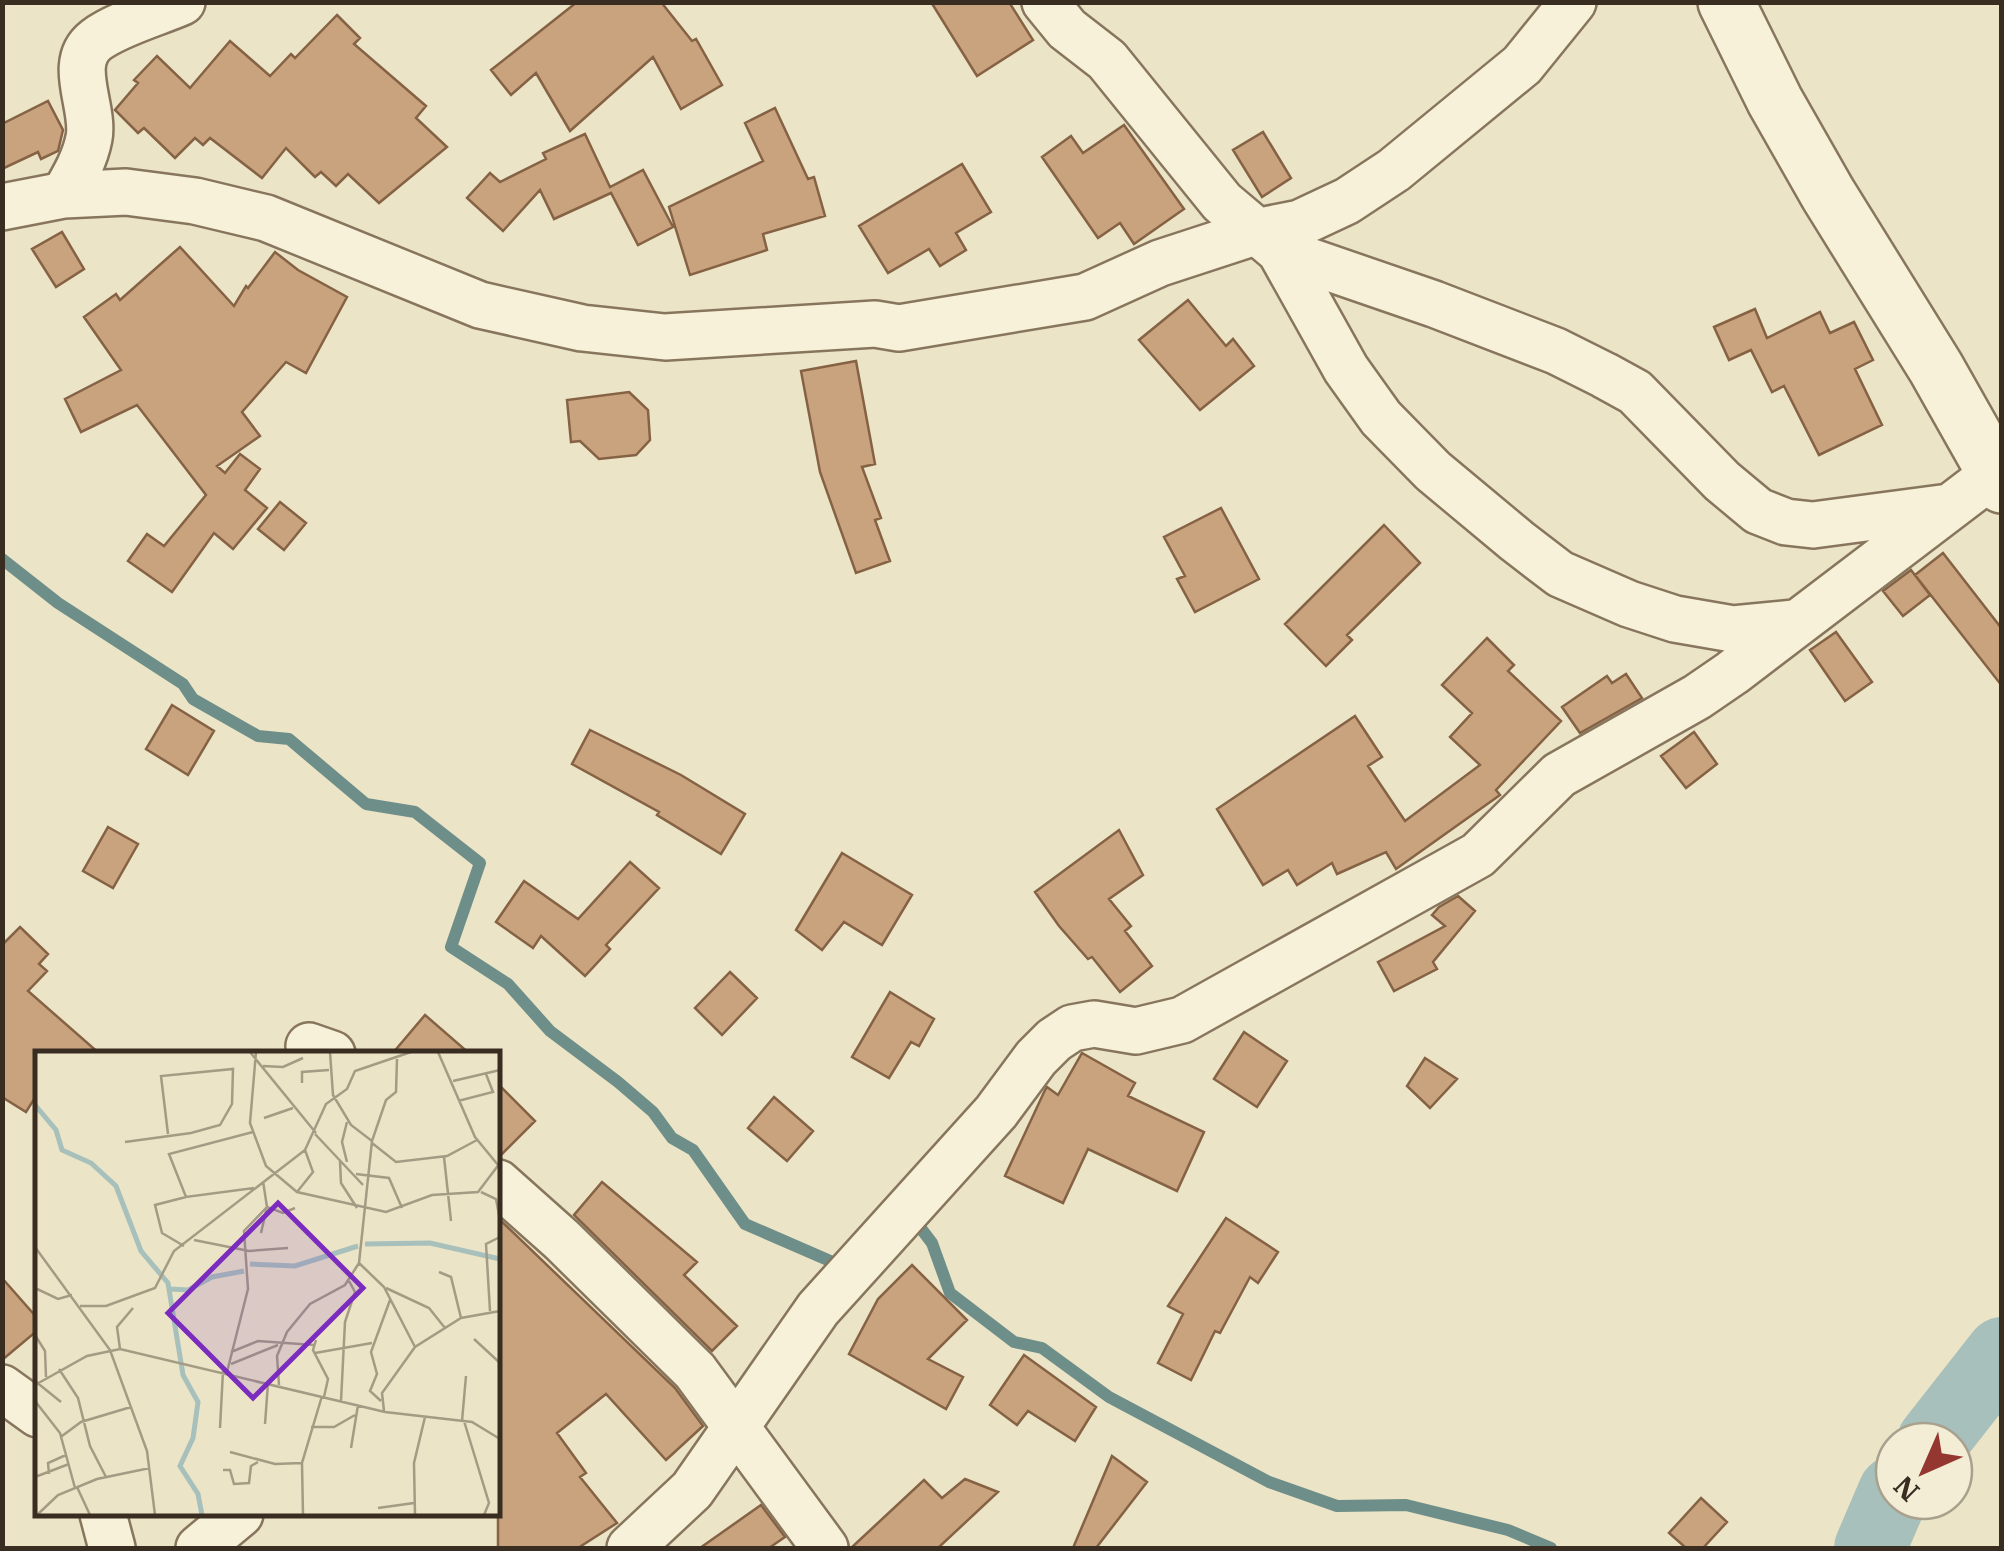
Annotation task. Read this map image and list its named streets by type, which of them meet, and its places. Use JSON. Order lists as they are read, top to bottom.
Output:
{
  "north": "bottom left"
}
